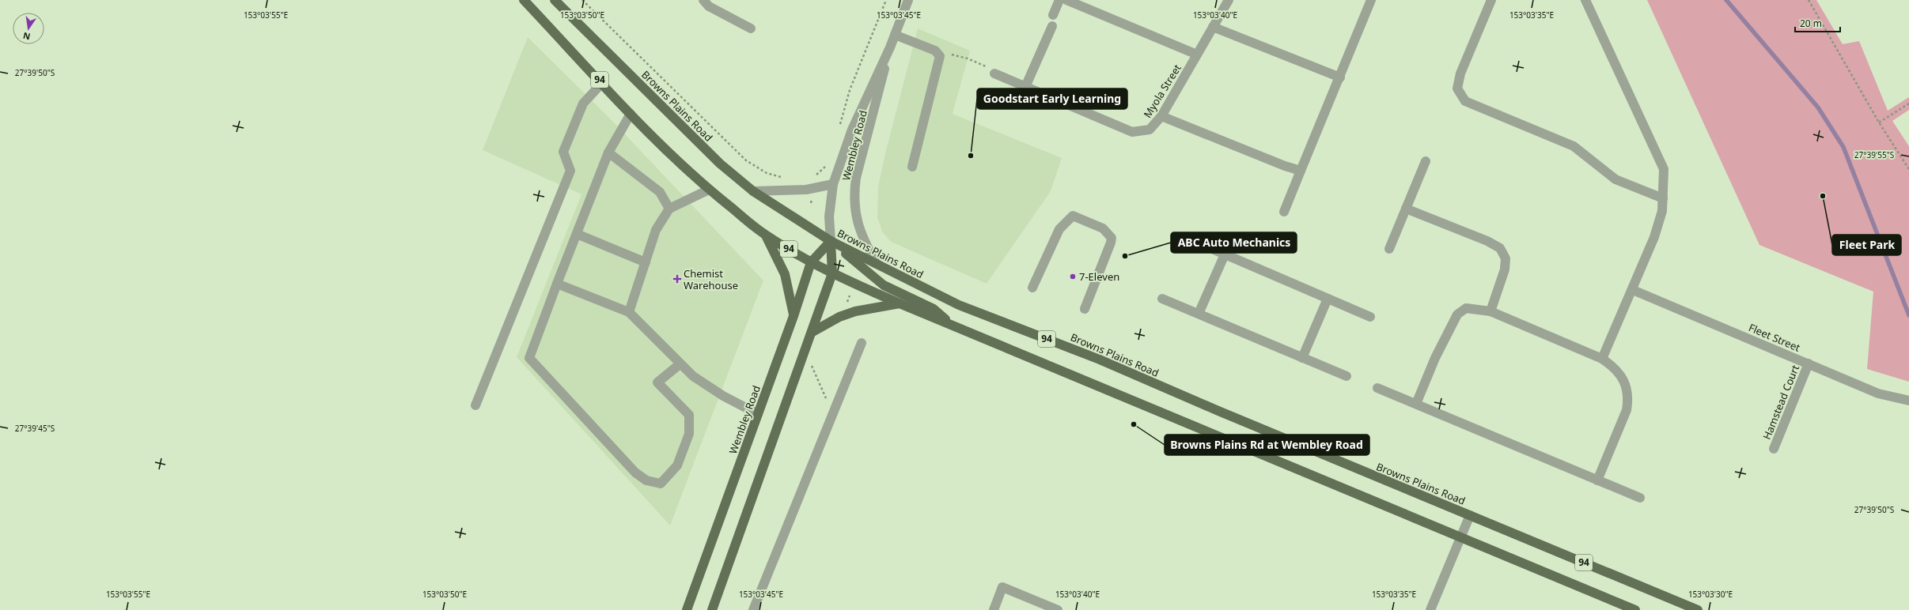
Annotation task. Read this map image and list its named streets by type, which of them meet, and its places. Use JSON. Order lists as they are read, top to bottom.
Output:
{
  "streets": {
    "main road": ["94", "Browns Plains Road", "Wembley Road"],
    "street": ["Myola Street", "Fleet Street", "Hamstead Court"]
  },
  "crossings": [
    ["94", "Wembley Road"],
    ["Browns Plains Road", "Wembley Road"],
    ["Fleet Street", "Hamstead Court"]
  ],
  "places": {
    "other": [
      "Goodstart Early Learning",
      "Fleet Park",
      "ABC Auto Mechanics",
      "7-Eleven",
      "Browns Plains Rd at Wembley Road"
    ],
    "health": ["Chemist Warehouse"]
  },
  "scale_bar": "20 m",
  "north": "bottom",
  "coordinates": [
    "153°03'55\"E",
    "153°03'50\"E",
    "153°03'45\"E",
    "153°03'40\"E",
    "153°03'35\"E",
    "27°39'50\"S",
    "27°39'55\"S",
    "27°39'45\"S",
    "153°03'30\"E"
  ]
}
